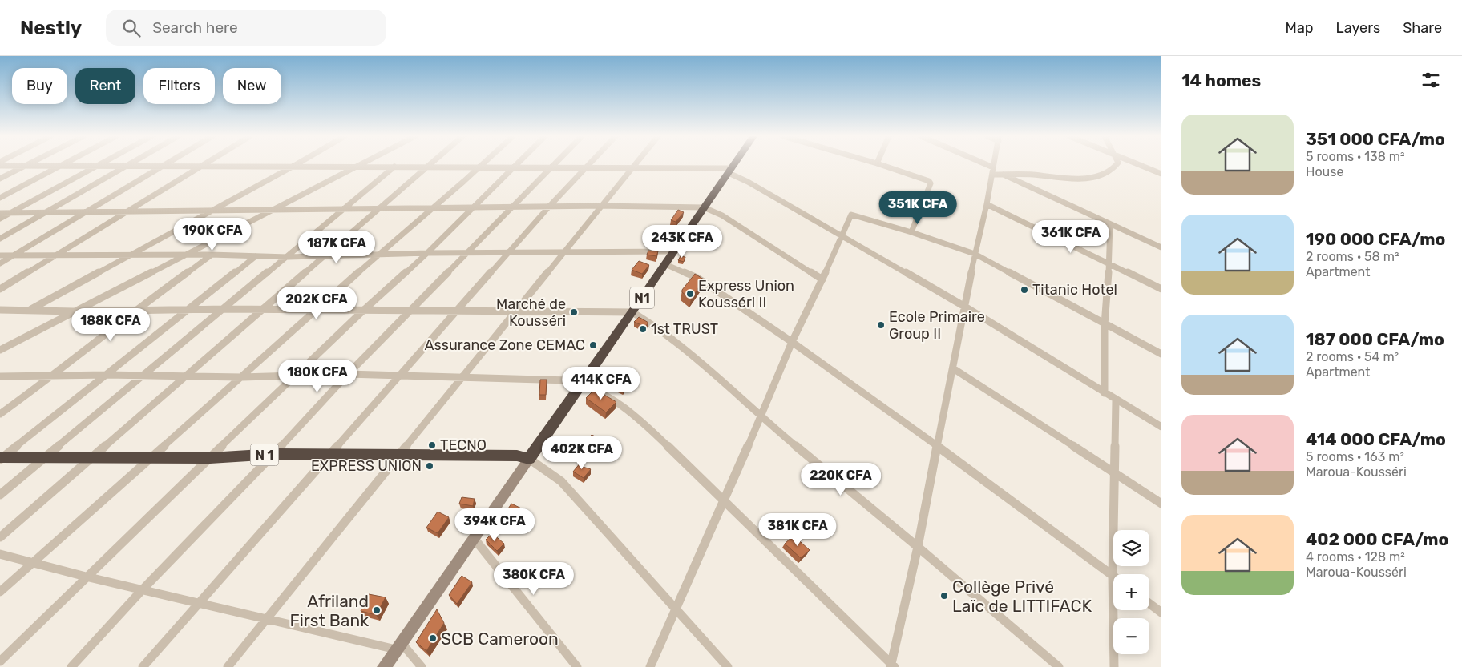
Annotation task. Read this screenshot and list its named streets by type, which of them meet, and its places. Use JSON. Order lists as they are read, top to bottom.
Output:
{
  "streets": {
    "highway": ["N1", "N 1"]
  },
  "crossings": [
    ["N1", "N 1"]
  ],
  "places": [
    "Titanic Hotel",
    "Express Union Kousséri II",
    "Marché de Kousséri",
    "Ecole Primaire Group II",
    "1st TRUST",
    "Assurance Zone CEMAC",
    "TECNO",
    "EXPRESS UNION",
    "Collège Privé Laïc de LITTIFACK",
    "Afriland First Bank",
    "SCB Cameroon"
  ],
  "page": {
    "header": "Nestly",
    "search": "Search here",
    "nav": ["Map", "Layers", "Share"],
    "heading": "14 homes",
    "chip": [
      "Buy",
      "Rent",
      "Filters",
      "New"
    ],
    "list": [
      {
        "name": "351 000 CFA/mo",
        "note": "5 rooms · 138 m² · House"
      },
      {
        "name": "190 000 CFA/mo",
        "note": "2 rooms · 58 m² · Apartment"
      },
      {
        "name": "187 000 CFA/mo",
        "note": "2 rooms · 54 m² · Apartment"
      },
      {
        "name": "414 000 CFA/mo",
        "note": "5 rooms · 163 m² · Maroua-Kousséri"
      },
      {
        "name": "402 000 CFA/mo",
        "note": "4 rooms · 128 m² · Maroua-Kousséri"
      }
    ],
    "price": [
      "351K CFA",
      "190K CFA",
      "361K CFA",
      "243K CFA",
      "187K CFA",
      "202K CFA",
      "188K CFA",
      "180K CFA",
      "414K CFA",
      "402K CFA",
      "220K CFA",
      "394K CFA",
      "381K CFA",
      "380K CFA"
    ],
    "map_buttons": ["+", "−"]
  }
}
